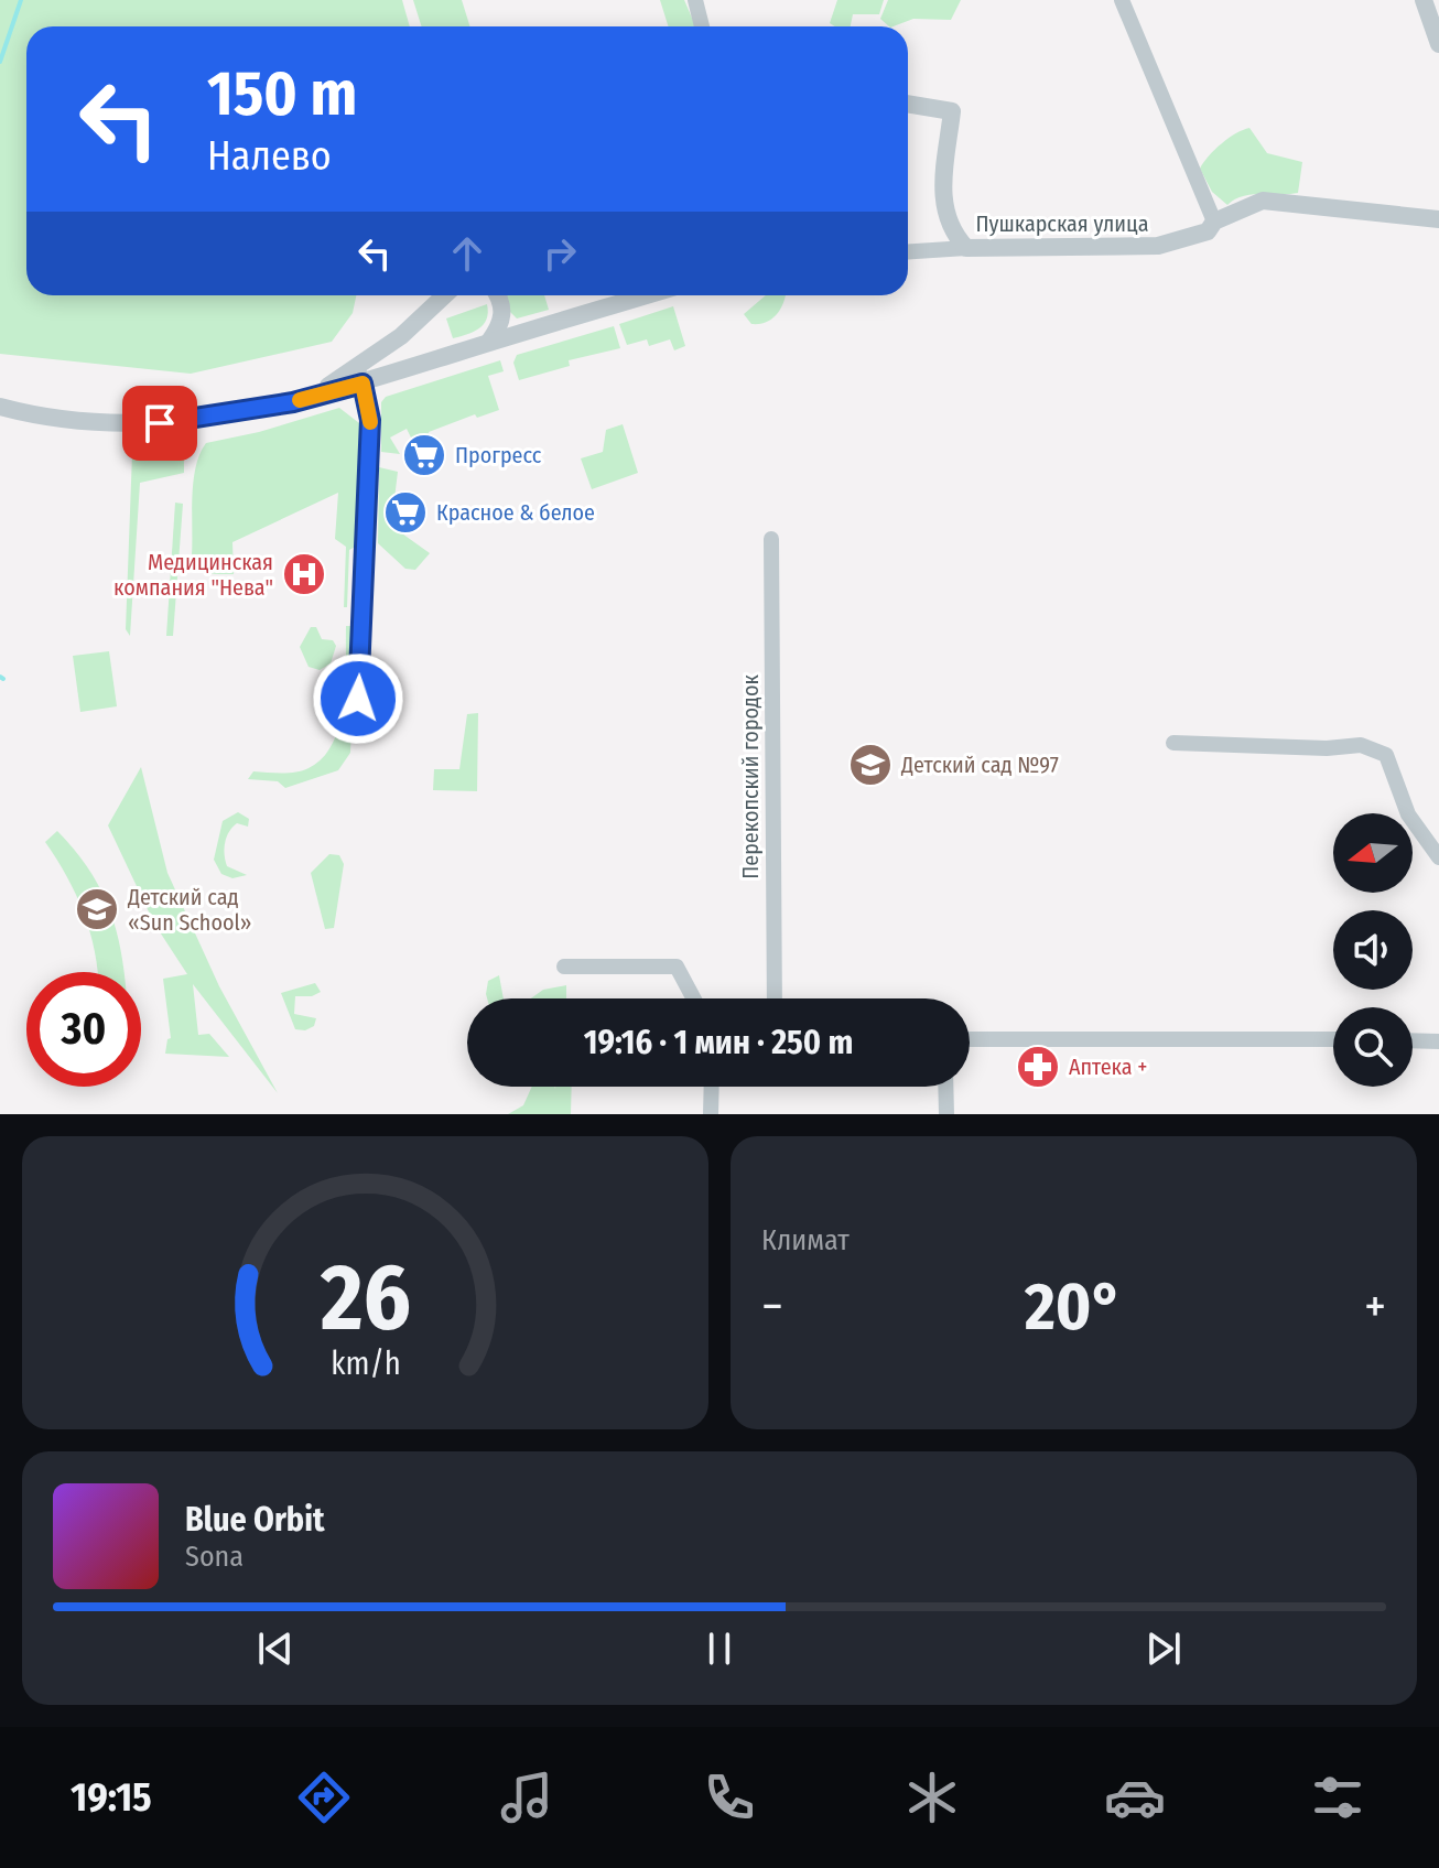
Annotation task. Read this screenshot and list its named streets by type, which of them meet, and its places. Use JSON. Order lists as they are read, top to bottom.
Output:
{
  "streets": {
    "street": ["Пушкарская улица", "Перекопский городок"]
  },
  "places": {
    "supermarket": ["Прогресс", "Красное & белое"],
    "hospital": ["Медицинская компания \"Нева\""],
    "school or university": ["Детский сад №97", "Детский сад «Sun School»"],
    "pharmacy": ["Аптека +"]
  },
  "north": "left",
  "page": {
    "turn": ["150 m", "Налево"],
    "limit": "30",
    "trip": "19:16 · 1 мин · 250 m",
    "tile": "Климат",
    "heat": ["−", "20°", "+"],
    "song": ["Blue Orbit", "Sona"],
    "tabs": "19:15",
    "gauge": ["26", "km/h"]
  }
}
